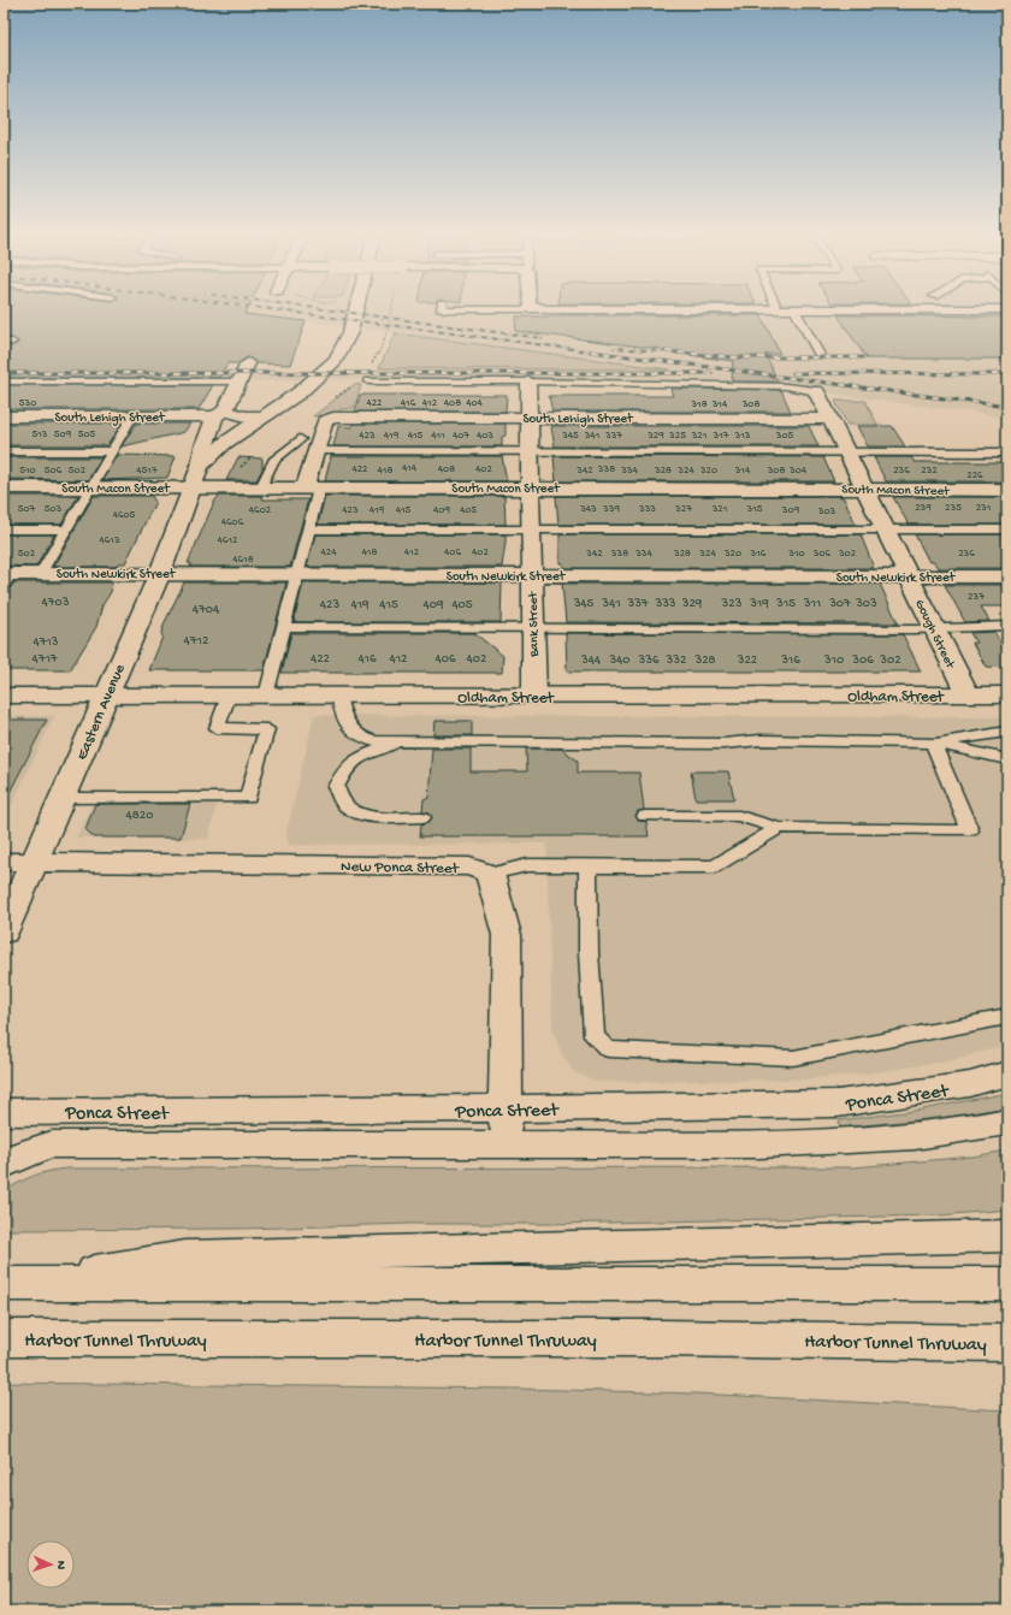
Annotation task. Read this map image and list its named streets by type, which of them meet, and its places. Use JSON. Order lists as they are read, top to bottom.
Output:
{
  "streets": {
    "main road": [
      "South Lehigh Street",
      "South Macon Street",
      "South Newkirk Street",
      "Bank Street",
      "Gough Street",
      "Oldham Street",
      "Eastern Avenue",
      "New Ponca Street",
      "Ponca Street",
      "Harbor Tunnel Thruway"
    ]
  },
  "crossings": [
    ["South Lehigh Street", "Bank Street"],
    ["South Lehigh Street", "Gough Street"],
    ["South Lehigh Street", "Eastern Avenue"],
    ["South Macon Street", "Bank Street"],
    ["South Macon Street", "Gough Street"],
    ["South Macon Street", "Eastern Avenue"],
    ["South Newkirk Street", "Bank Street"],
    ["South Newkirk Street", "Gough Street"],
    ["South Newkirk Street", "Eastern Avenue"],
    ["Bank Street", "Oldham Street"],
    ["Gough Street", "Oldham Street"],
    ["Oldham Street", "Eastern Avenue"],
    ["Eastern Avenue", "New Ponca Street"]
  ],
  "house_numbers": [
    "530",
    "422",
    "416",
    "412",
    "408",
    "404",
    "318",
    "314",
    "308",
    "513",
    "509",
    "505",
    "423",
    "419",
    "415",
    "411",
    "407",
    "403",
    "345",
    "341",
    "337",
    "329",
    "325",
    "321",
    "317",
    "313",
    "305",
    "414",
    "422",
    "408",
    "402",
    "338",
    "510",
    "506",
    "502",
    "4517",
    "418",
    "342",
    "334",
    "328",
    "324",
    "320",
    "314",
    "308",
    "304",
    "236",
    "232",
    "226",
    "239",
    "235",
    "231",
    "507",
    "503",
    "343",
    "339",
    "333",
    "327",
    "321",
    "315",
    "4602",
    "423",
    "419",
    "415",
    "409",
    "405",
    "309",
    "303",
    "4605",
    "4606",
    "4613",
    "4612",
    "424",
    "418",
    "412",
    "406",
    "402",
    "502",
    "342",
    "338",
    "334",
    "328",
    "324",
    "320",
    "316",
    "310",
    "306",
    "302",
    "236",
    "4618",
    "237",
    "4703",
    "345",
    "341",
    "337",
    "333",
    "329",
    "323",
    "319",
    "315",
    "311",
    "307",
    "303",
    "423",
    "419",
    "415",
    "409",
    "405",
    "4704",
    "4712",
    "4713",
    "4717",
    "422",
    "416",
    "412",
    "406",
    "402",
    "344",
    "340",
    "336",
    "332",
    "328",
    "322",
    "316",
    "310",
    "306",
    "302",
    "4820"
  ],
  "north": "right"
}
